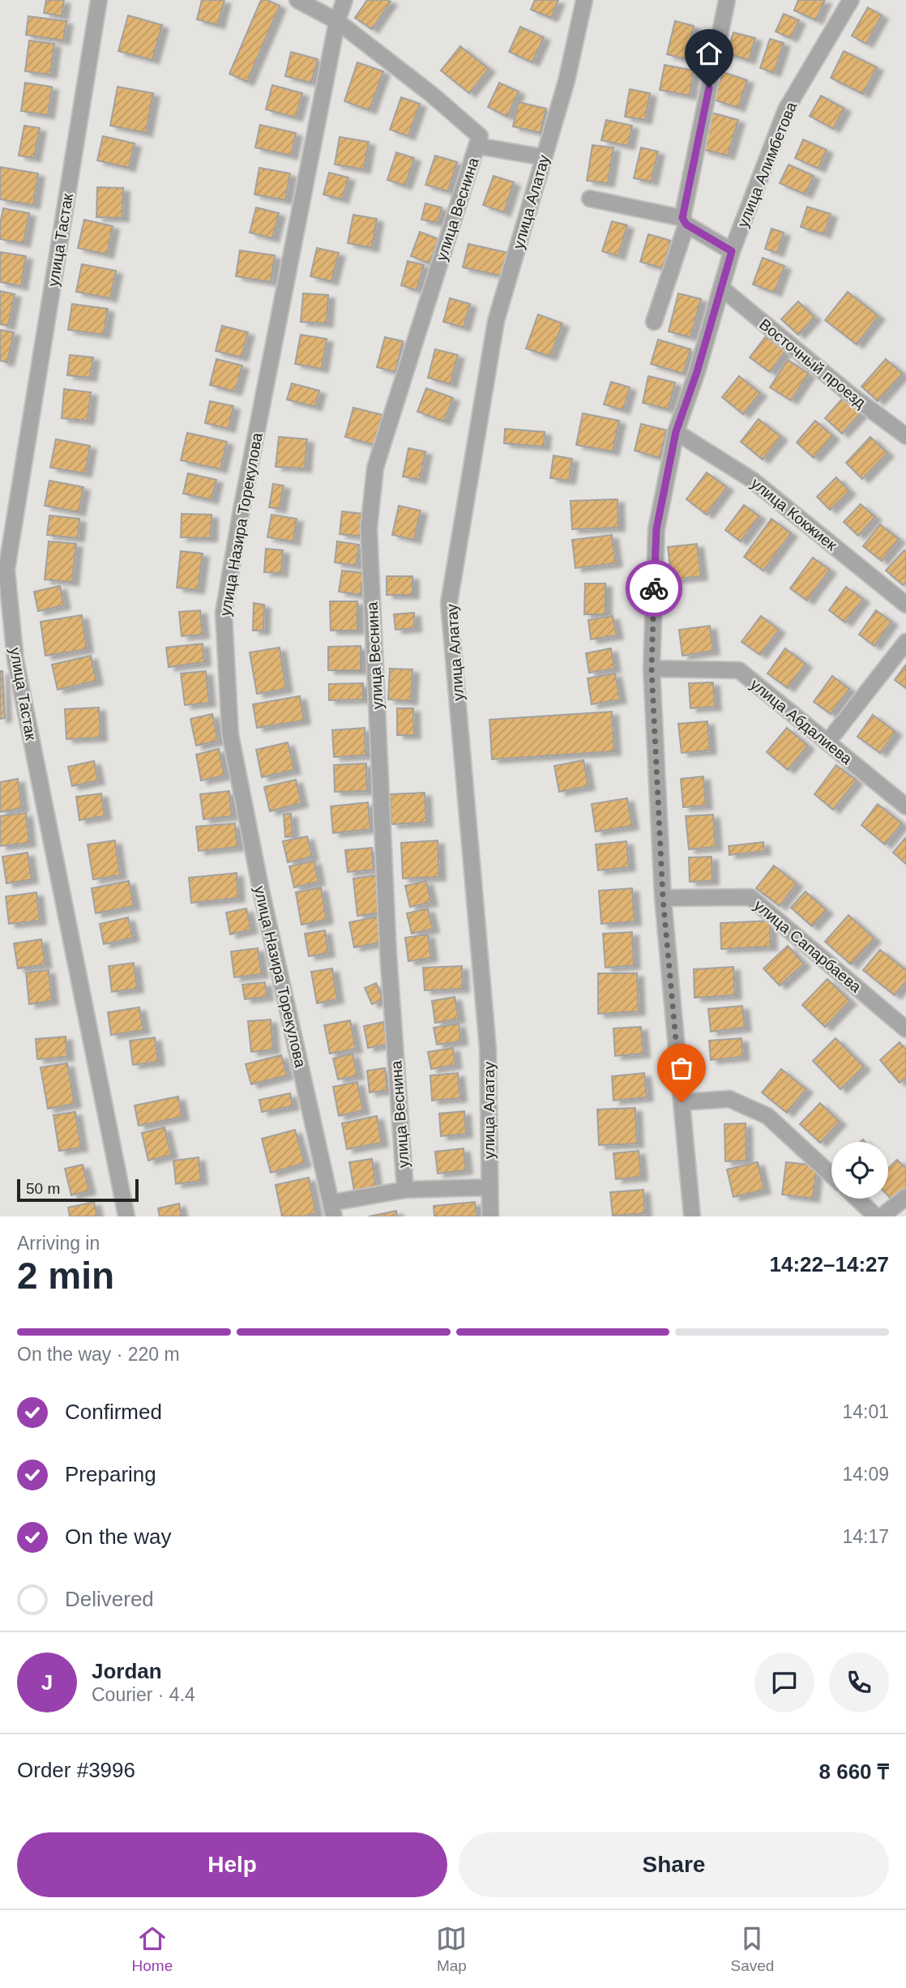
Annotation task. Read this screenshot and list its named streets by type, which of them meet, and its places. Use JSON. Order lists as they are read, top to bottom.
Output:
{
  "streets": {
    "street": [
      "улица Алимбетова",
      "улица Алатау",
      "улица Веснина",
      "улица Тастак",
      "Восточный проезд",
      "улица Кокжиек",
      "улица Назира Торекулова",
      "улица Абдалиева",
      "улица Сапарбаева"
    ]
  },
  "crossings": [
    ["улица Алимбетова", "Восточный проезд"],
    ["улица Алимбетова", "улица Кокжиек"],
    ["улица Алимбетова", "улица Абдалиева"],
    ["улица Алимбетова", "улица Сапарбаева"]
  ],
  "scale_bar": "50 m",
  "page": {
    "scale": "50 m",
    "heading": ["2 min", "Arriving in", "14:22–14:27"],
    "panel": [
      "Jordan",
      "Courier · 4.4",
      "Order #3996",
      "8 660 ₸"
    ],
    "bar": "On the way · 220 m",
    "list": [
      ["Confirmed", "14:01"],
      ["Preparing", "14:09"],
      ["On the way", "14:17"],
      "Delivered"
    ],
    "round": "J",
    "buttons": ["Help", "Share"],
    "tabs": ["Home", "Map", "Saved"]
  }
}
